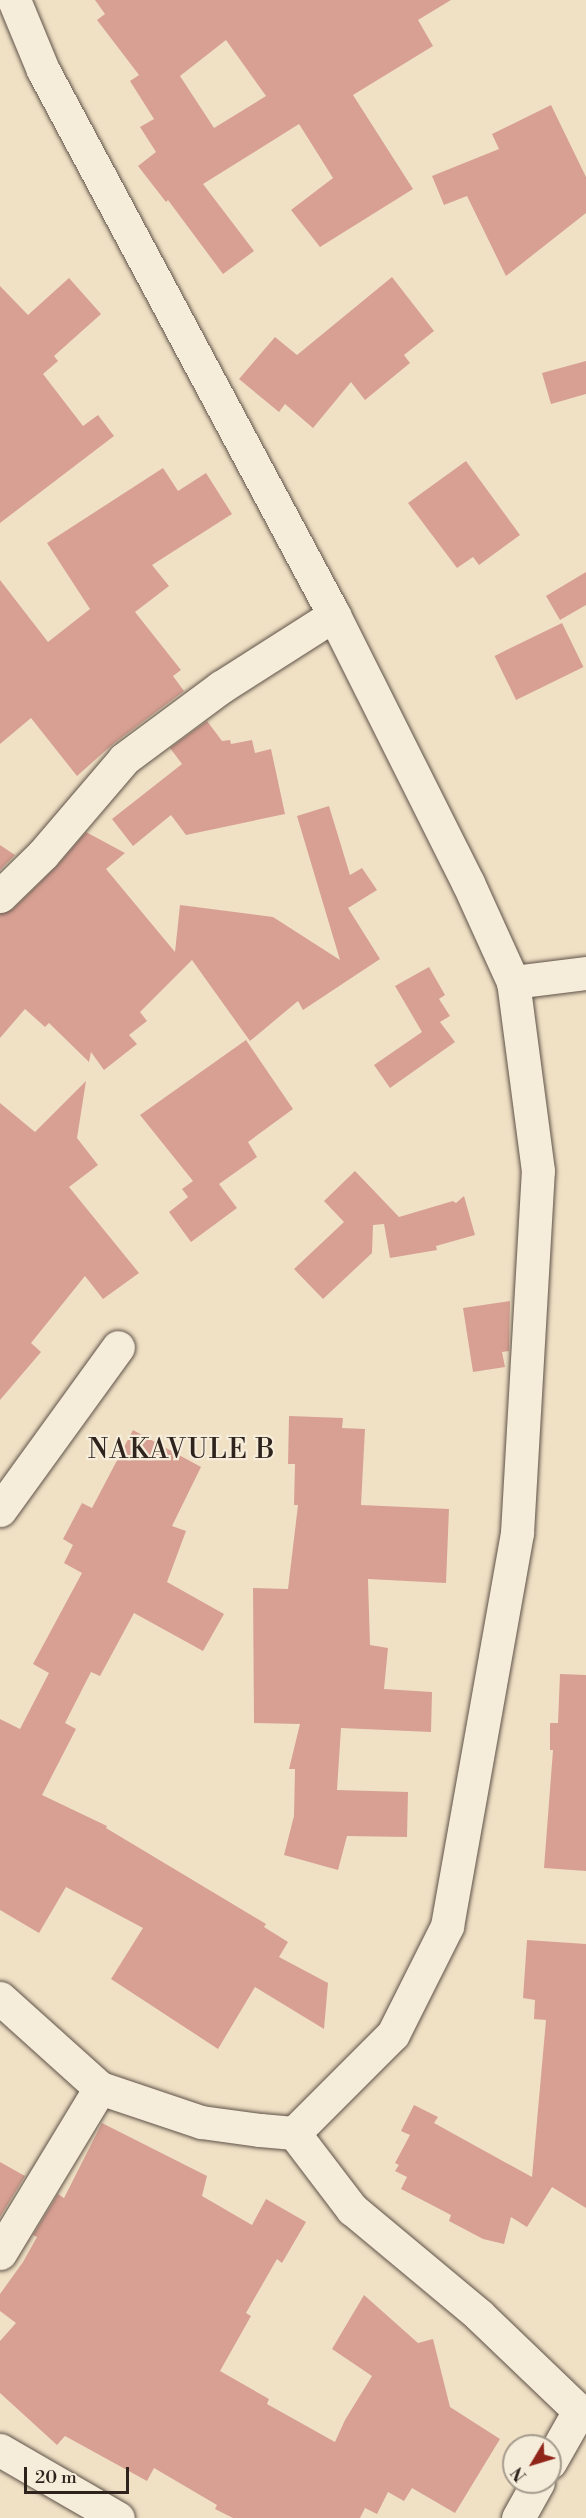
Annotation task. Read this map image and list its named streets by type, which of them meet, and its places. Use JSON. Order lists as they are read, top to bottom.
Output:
{
  "districts": ["NAKAVULE B"],
  "scale_bar": "20 m",
  "north": "bottom left"
}
